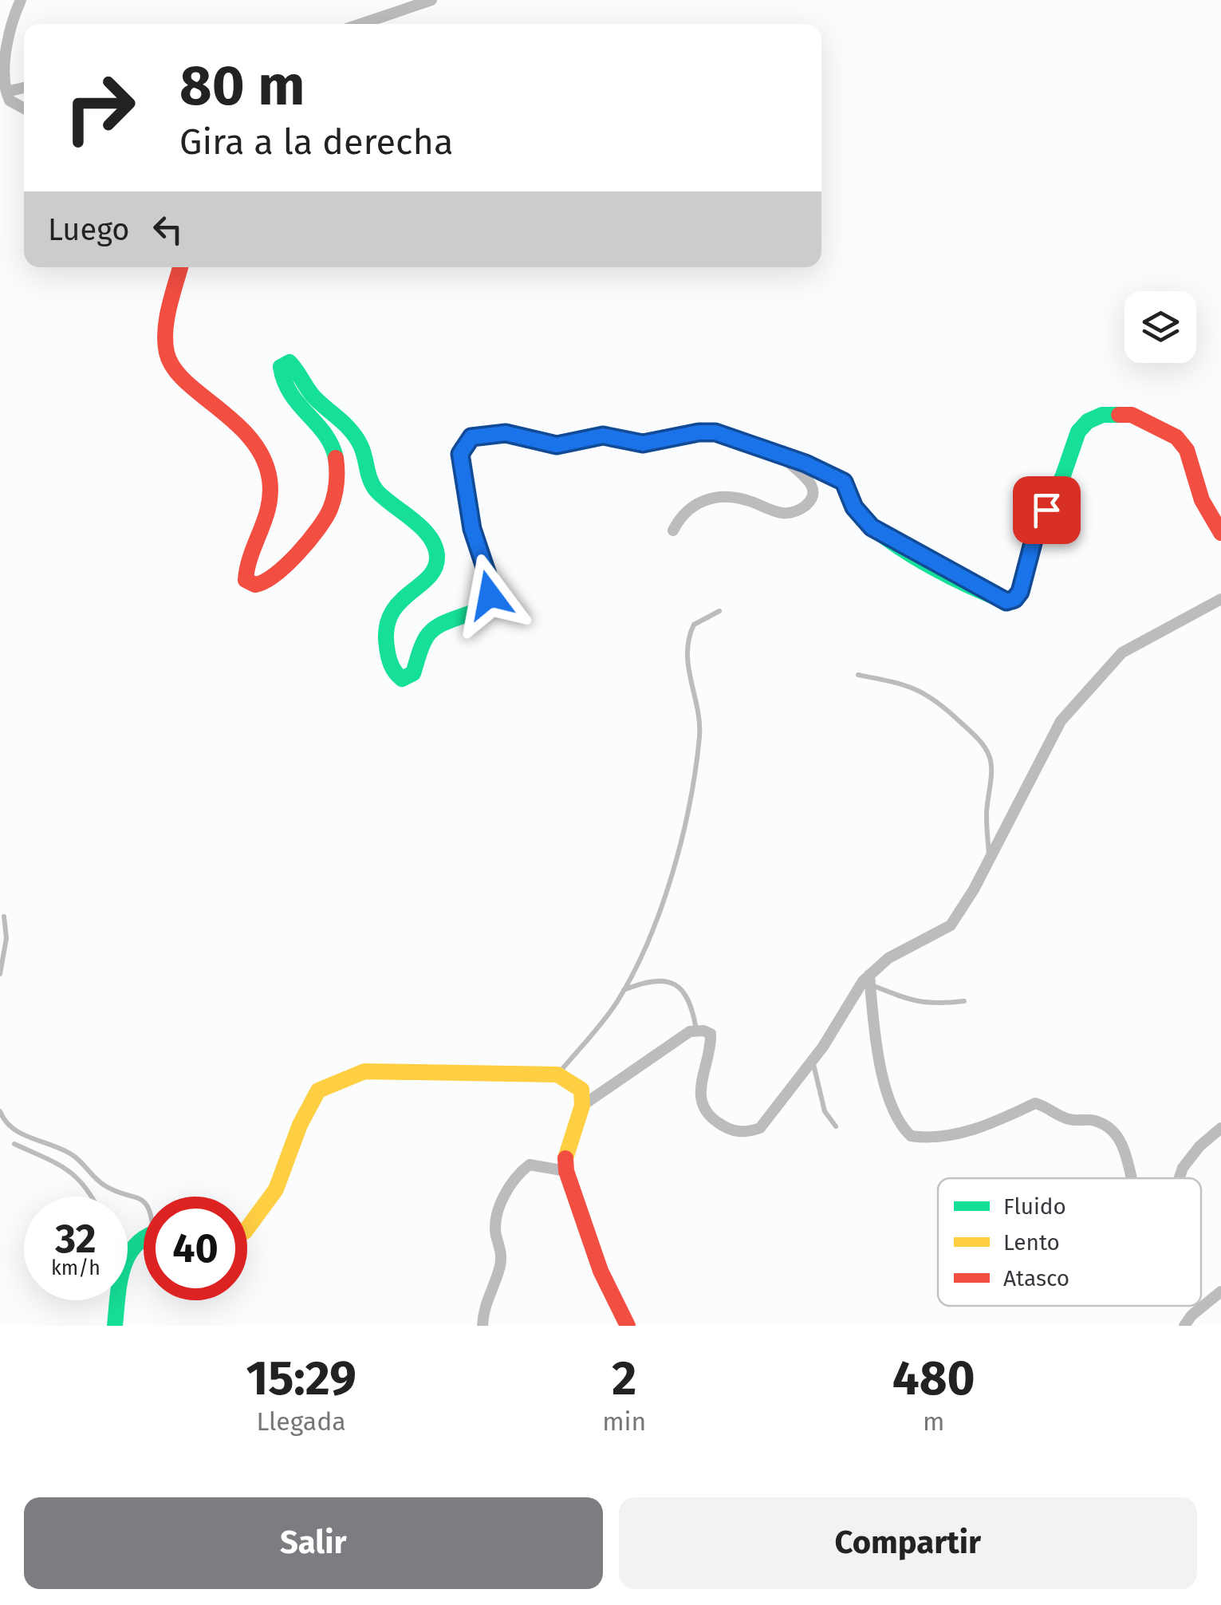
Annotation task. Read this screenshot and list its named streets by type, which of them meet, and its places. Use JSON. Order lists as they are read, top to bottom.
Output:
{
  "legend": ["Fluido", "Lento", "Atasco"],
  "page": {
    "turn": ["80 m", "Gira a la derecha"],
    "then": "Luego",
    "speed": "32 km/h",
    "limit": "40",
    "eta": [
      "15:29",
      "Llegada",
      "2",
      "min",
      "480",
      "m"
    ],
    "buttons": ["Salir", "Compartir"]
  }
}
